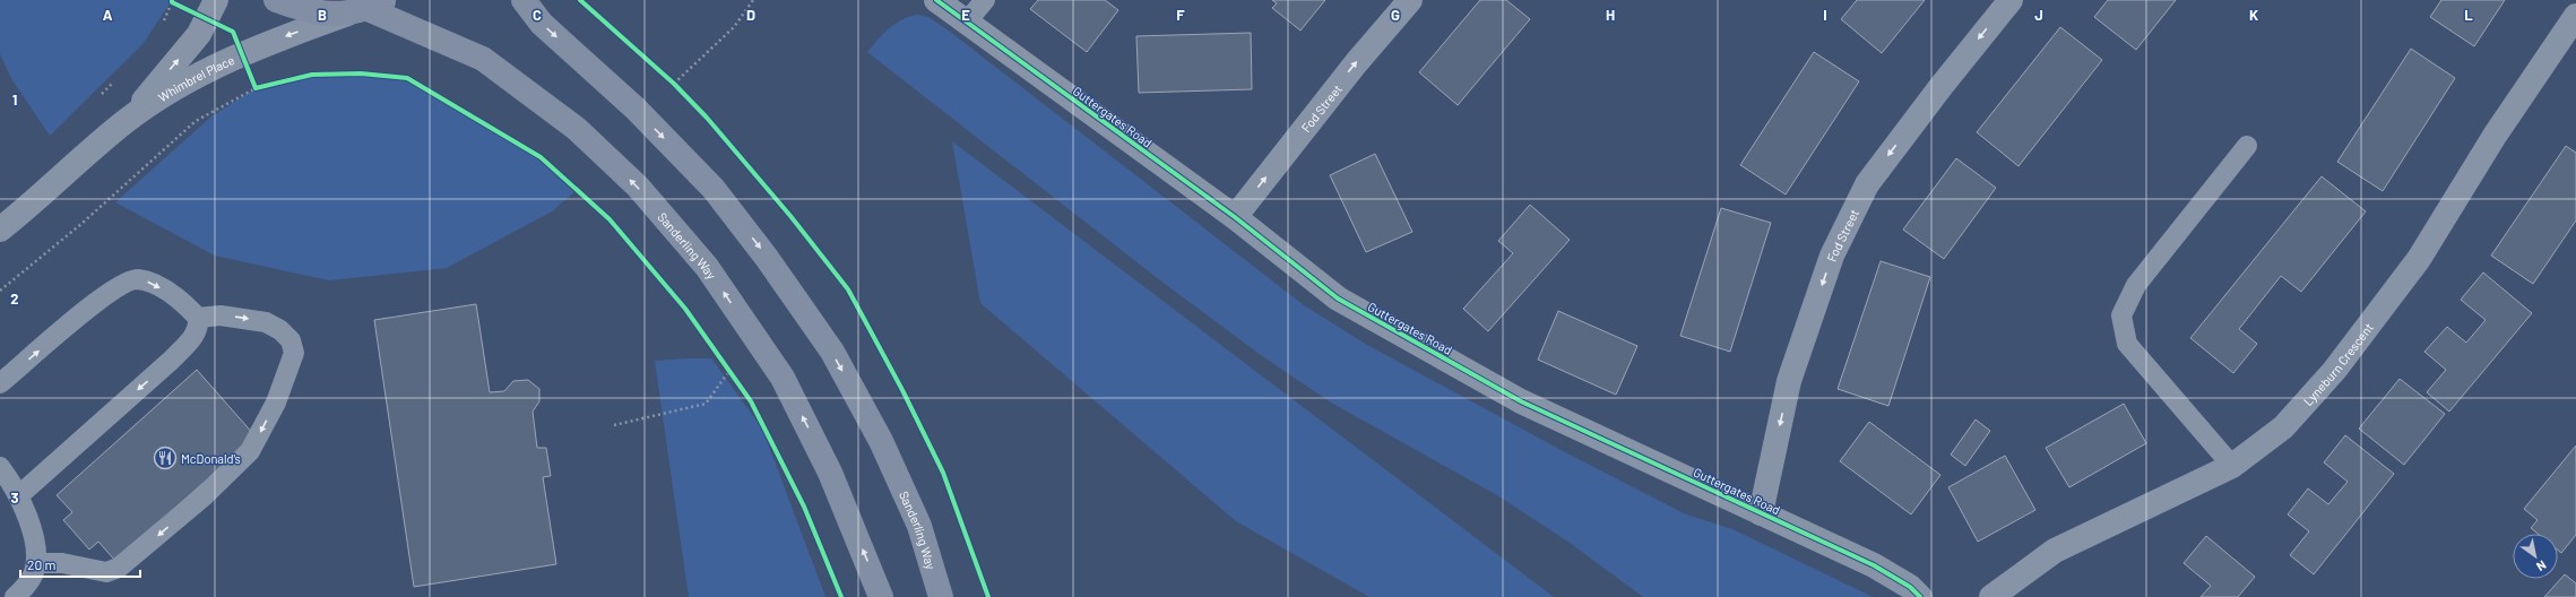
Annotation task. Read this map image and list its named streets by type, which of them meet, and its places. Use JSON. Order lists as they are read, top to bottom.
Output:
{
  "streets": {
    "street": [
      "Whimbrel Place",
      "Fod Street",
      "Guttergates Road",
      "Sanderling Way",
      "Lyneburn Crescent"
    ]
  },
  "crossings": [
    ["Whimbrel Place", "Sanderling Way"],
    ["Fod Street", "Guttergates Road"]
  ],
  "places": {
    "restaurant": ["McDonald's"]
  },
  "scale_bar": "20 m",
  "north": "bottom right",
  "grid": {
    "columns": [
      "A",
      "B",
      "C",
      "D",
      "E",
      "F",
      "G",
      "H",
      "I",
      "J",
      "K",
      "L"
    ],
    "rows": ["1", "2", "3"]
  }
}
